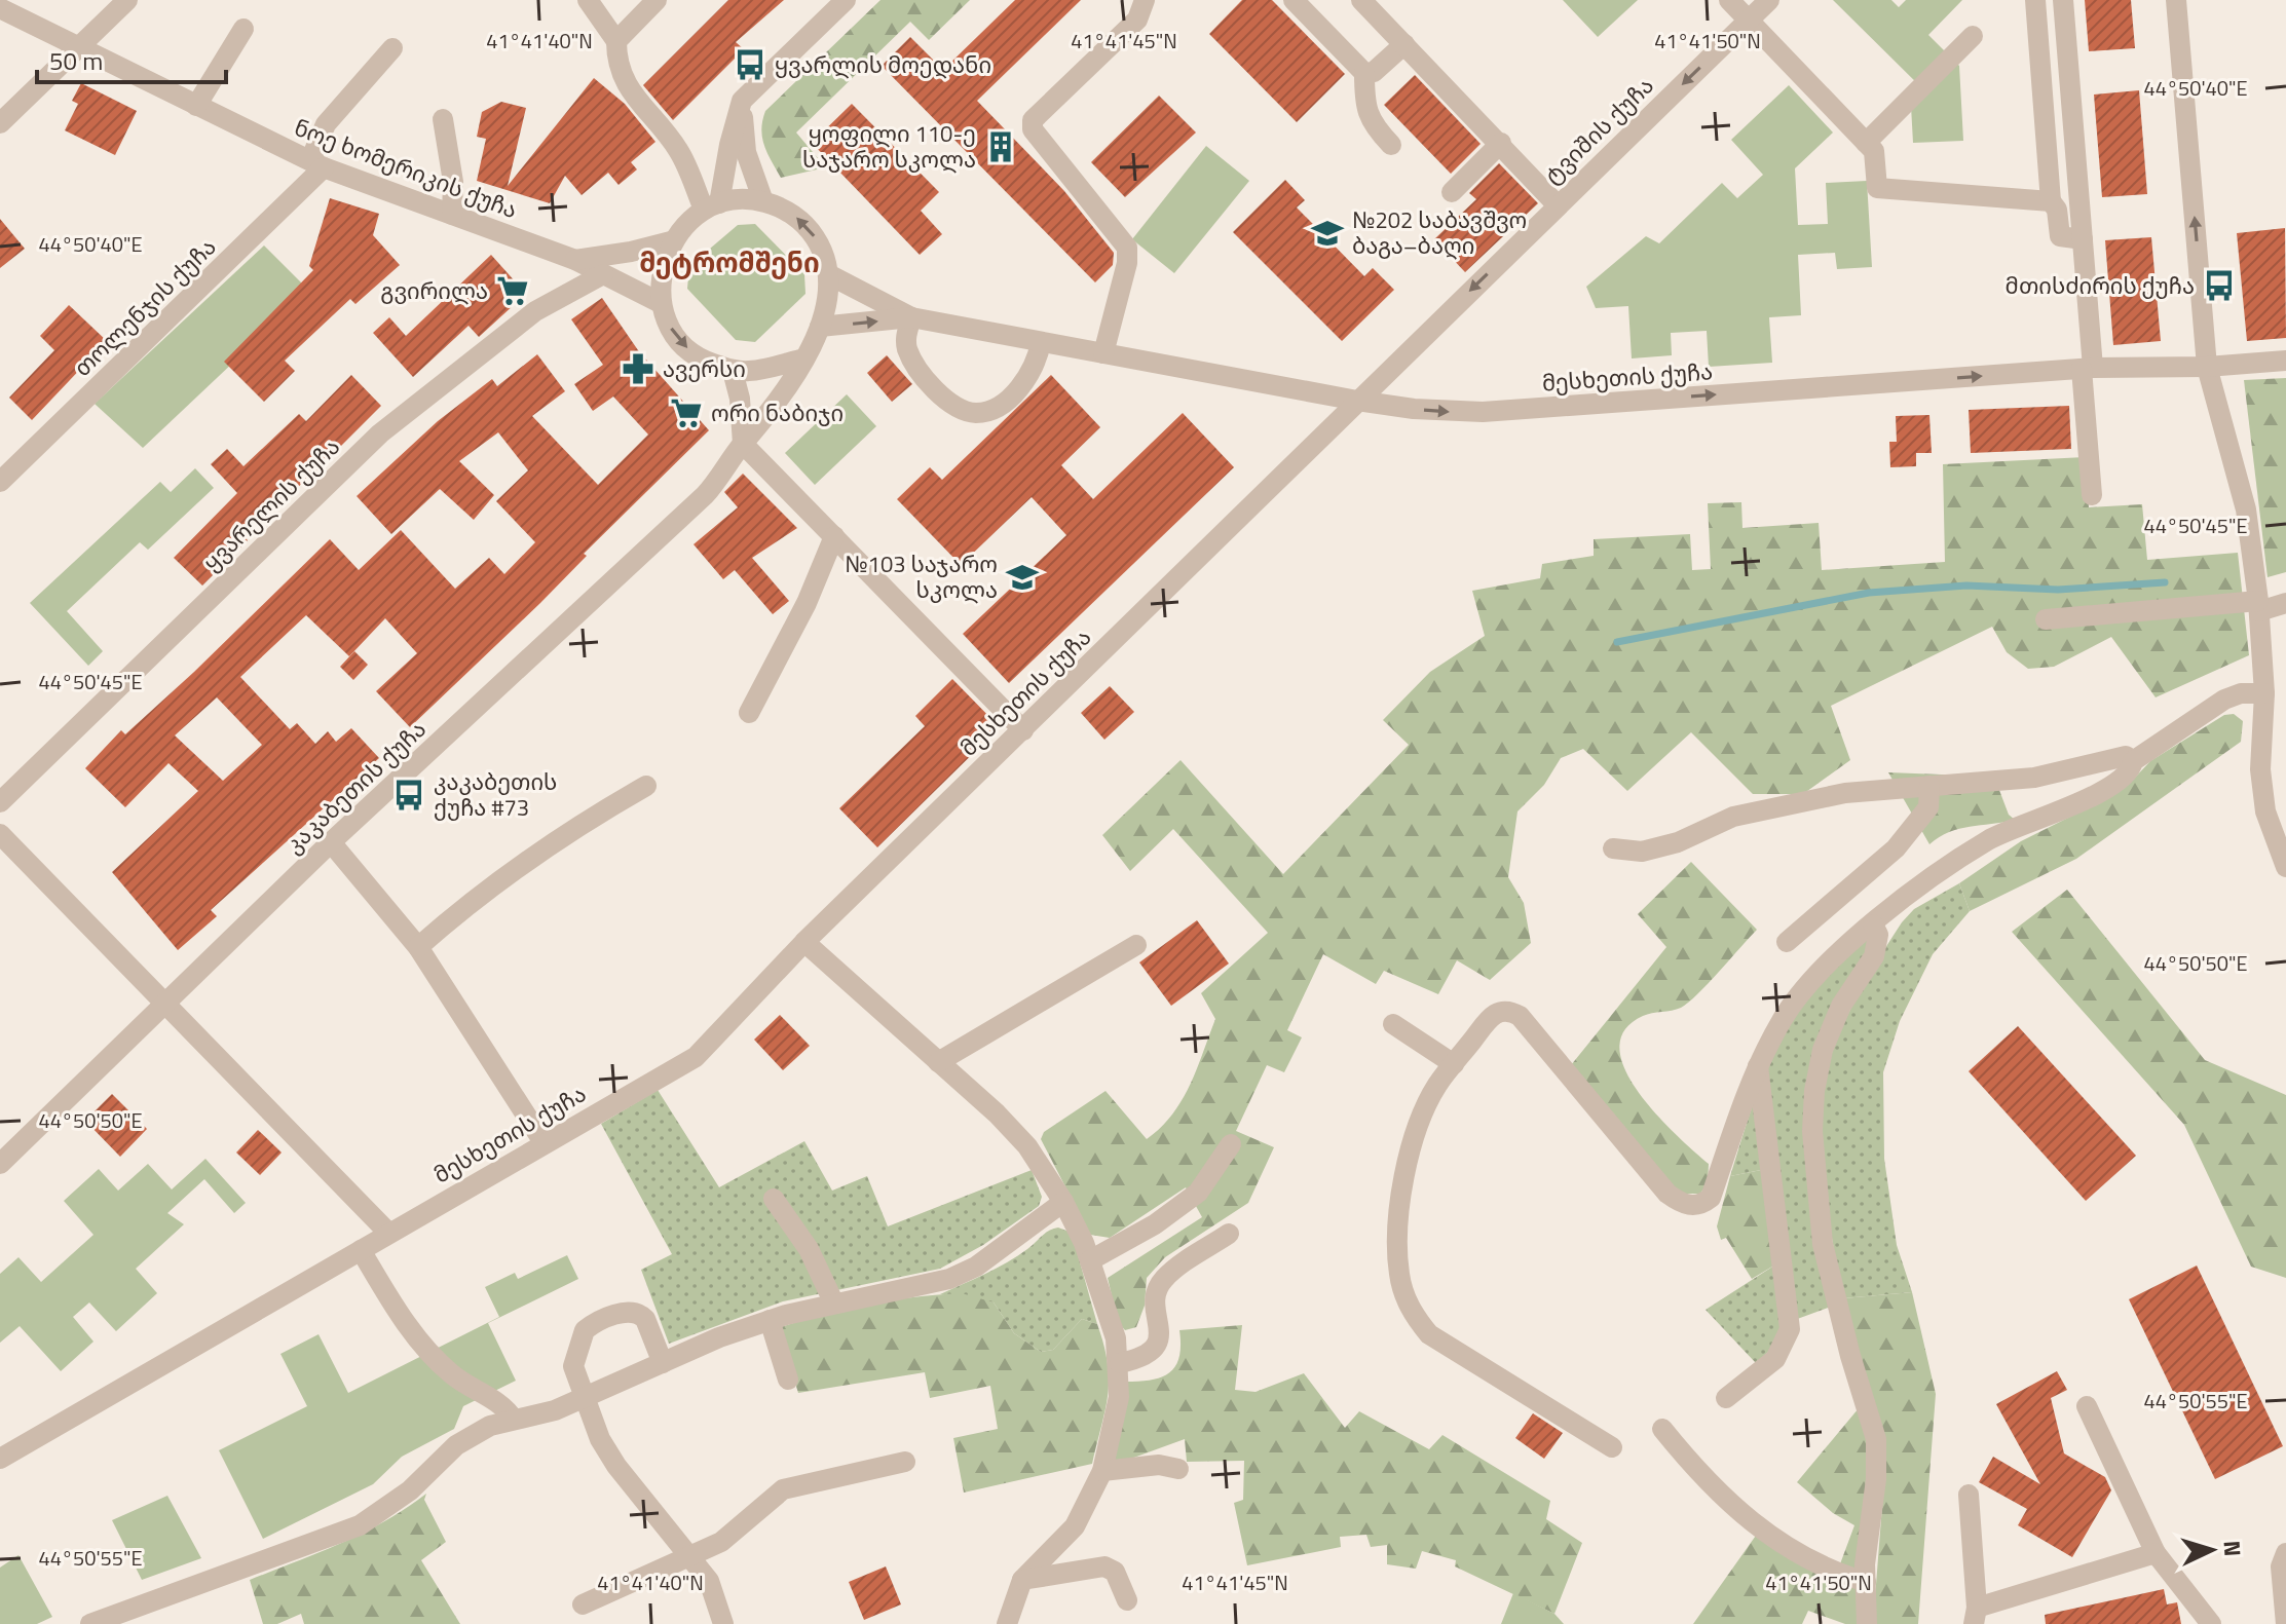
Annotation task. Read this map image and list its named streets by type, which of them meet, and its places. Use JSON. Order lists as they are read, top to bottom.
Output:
{
  "streets": {
    "street": [
      "ტვიშის ქუჩა",
      "ნოე ხომერიკის ქუჩა",
      "თოლენჯის ქუჩა",
      "მესხეთის ქუჩა",
      "ყვარელის ქუჩა",
      "კაკაბეთის ქუჩა"
    ]
  },
  "crossings": [
    ["ტვიშის ქუჩა", "მესხეთის ქუჩა"],
    ["ნოე ხომერიკის ქუჩა", "თოლენჯის ქუჩა"],
    ["ნოე ხომერიკის ქუჩა", "ყვარელის ქუჩა"],
    ["ნოე ხომერიკის ქუჩა", "კაკაბეთის ქუჩა"]
  ],
  "one_way": ["ტვიშის ქუჩა"],
  "districts": ["მეტრომშენი"],
  "places": {
    "bus stop": ["ყვარლის მოედანი", "მთისძირის ქუჩა", "კაკაბეთის ქუჩა #73"],
    "building": ["ყოფილი 110-ე საჯარო სკოლა"],
    "school or university": ["№202 საბავშვო ბაგა–ბაღი", "№103 საჯარო სკოლა"],
    "supermarket": ["გვირილა", "ორი ნაბიჯი"],
    "pharmacy": ["ავერსი"]
  },
  "scale_bar": "50 m",
  "north": "right",
  "coordinates": [
    "41°41'40\"N",
    "41°41'45\"N",
    "41°41'50\"N",
    "44°50'40\"E",
    "44°50'45\"E",
    "44°50'50\"E",
    "44°50'55\"E"
  ]
}
